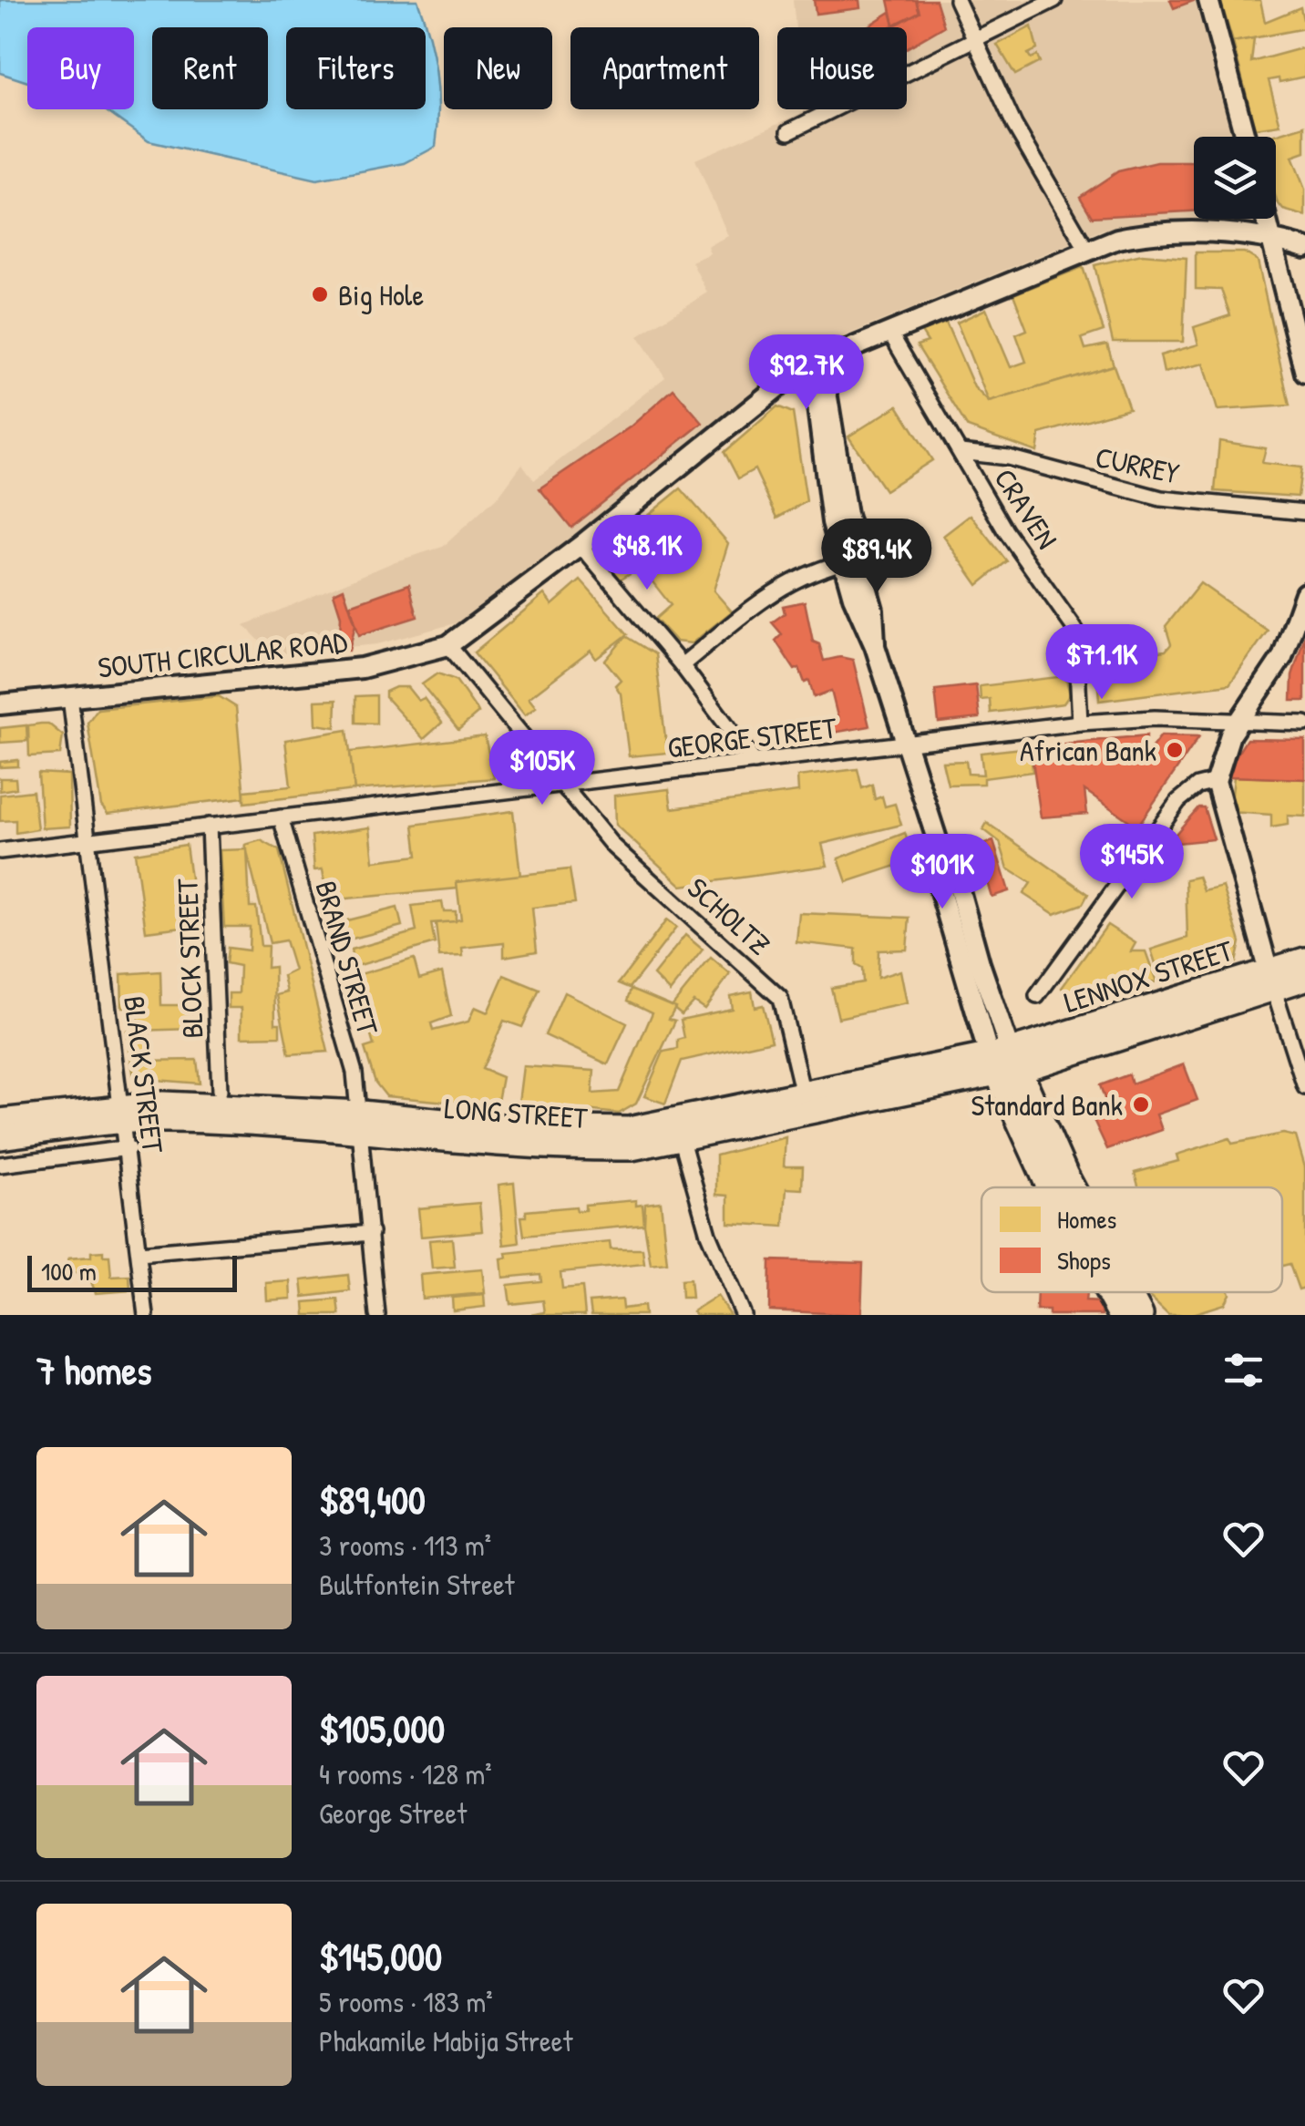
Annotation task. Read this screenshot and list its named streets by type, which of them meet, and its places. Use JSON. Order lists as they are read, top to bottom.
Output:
{
  "streets": {
    "highway": ["LENNOX STREET", "LONG STREET"],
    "street": [
      "CURREY",
      "CRAVEN",
      "SOUTH CIRCULAR ROAD",
      "GEORGE STREET",
      "SCHOLTZ",
      "BRAND STREET",
      "BLOCK STREET",
      "BLACK STREET"
    ]
  },
  "crossings": [
    ["CURREY", "CRAVEN"],
    ["CRAVEN", "GEORGE STREET"],
    ["SOUTH CIRCULAR ROAD", "SCHOLTZ"],
    ["SOUTH CIRCULAR ROAD", "BLACK STREET"],
    ["GEORGE STREET", "SCHOLTZ"],
    ["GEORGE STREET", "BRAND STREET"],
    ["GEORGE STREET", "BLOCK STREET"],
    ["GEORGE STREET", "BLACK STREET"],
    ["SCHOLTZ", "LONG STREET"],
    ["BRAND STREET", "LONG STREET"],
    ["LENNOX STREET", "LONG STREET"],
    ["BLACK STREET", "LONG STREET"]
  ],
  "places": ["Big Hole", "African Bank", "Standard Bank"],
  "legend": ["Homes", "Shops"],
  "scale_bar": "100 m",
  "page": {
    "chip": [
      "Buy",
      "Rent",
      "Filters",
      "New",
      "Apartment",
      "House"
    ],
    "price": [
      "$92.7K",
      "$48.1K",
      "$89.4K",
      "$71.1K",
      "$105K",
      "$145K",
      "$101K"
    ],
    "scale": "100 m",
    "heading": "7 homes",
    "list": [
      {
        "name": "$89,400",
        "note": "3 rooms · 113 m² · Bultfontein Street"
      },
      {
        "name": "$105,000",
        "note": "4 rooms · 128 m² · George Street"
      },
      {
        "name": "$145,000",
        "note": "5 rooms · 183 m² · Phakamile Mabija Street"
      }
    ]
  }
}
